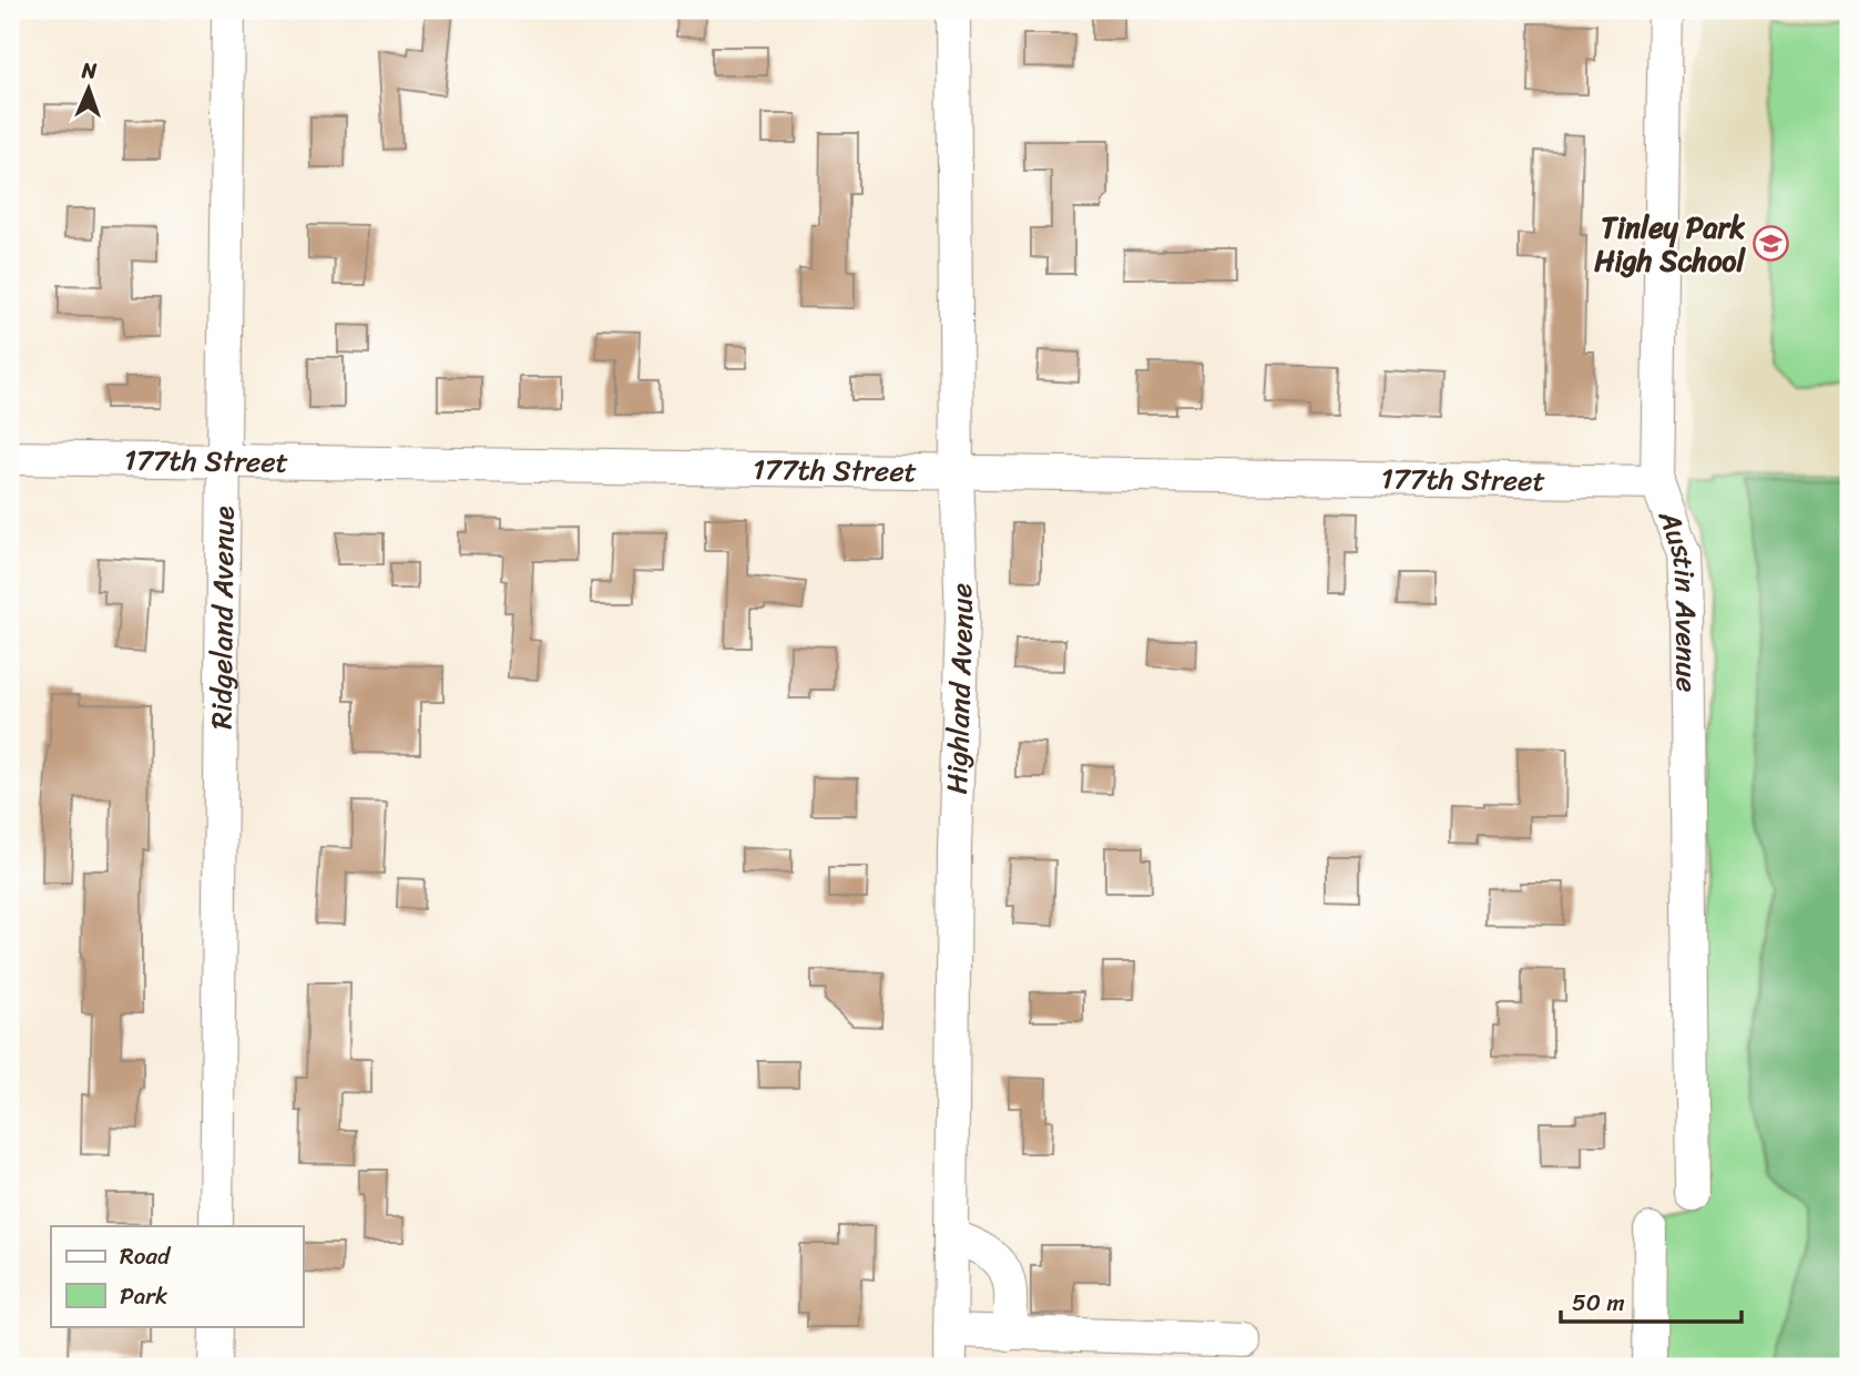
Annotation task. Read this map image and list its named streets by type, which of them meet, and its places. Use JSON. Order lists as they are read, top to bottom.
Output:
{
  "streets": {
    "street": [
      "177th Street",
      "Austin Avenue",
      "Ridgeland Avenue",
      "Highland Avenue"
    ]
  },
  "crossings": [
    ["177th Street", "Austin Avenue"],
    ["177th Street", "Ridgeland Avenue"],
    ["177th Street", "Highland Avenue"]
  ],
  "places": {
    "school or university": ["Tinley Park High School"]
  },
  "legend": ["Road", "Park"],
  "scale_bar": "50 m",
  "north": "top"
}
